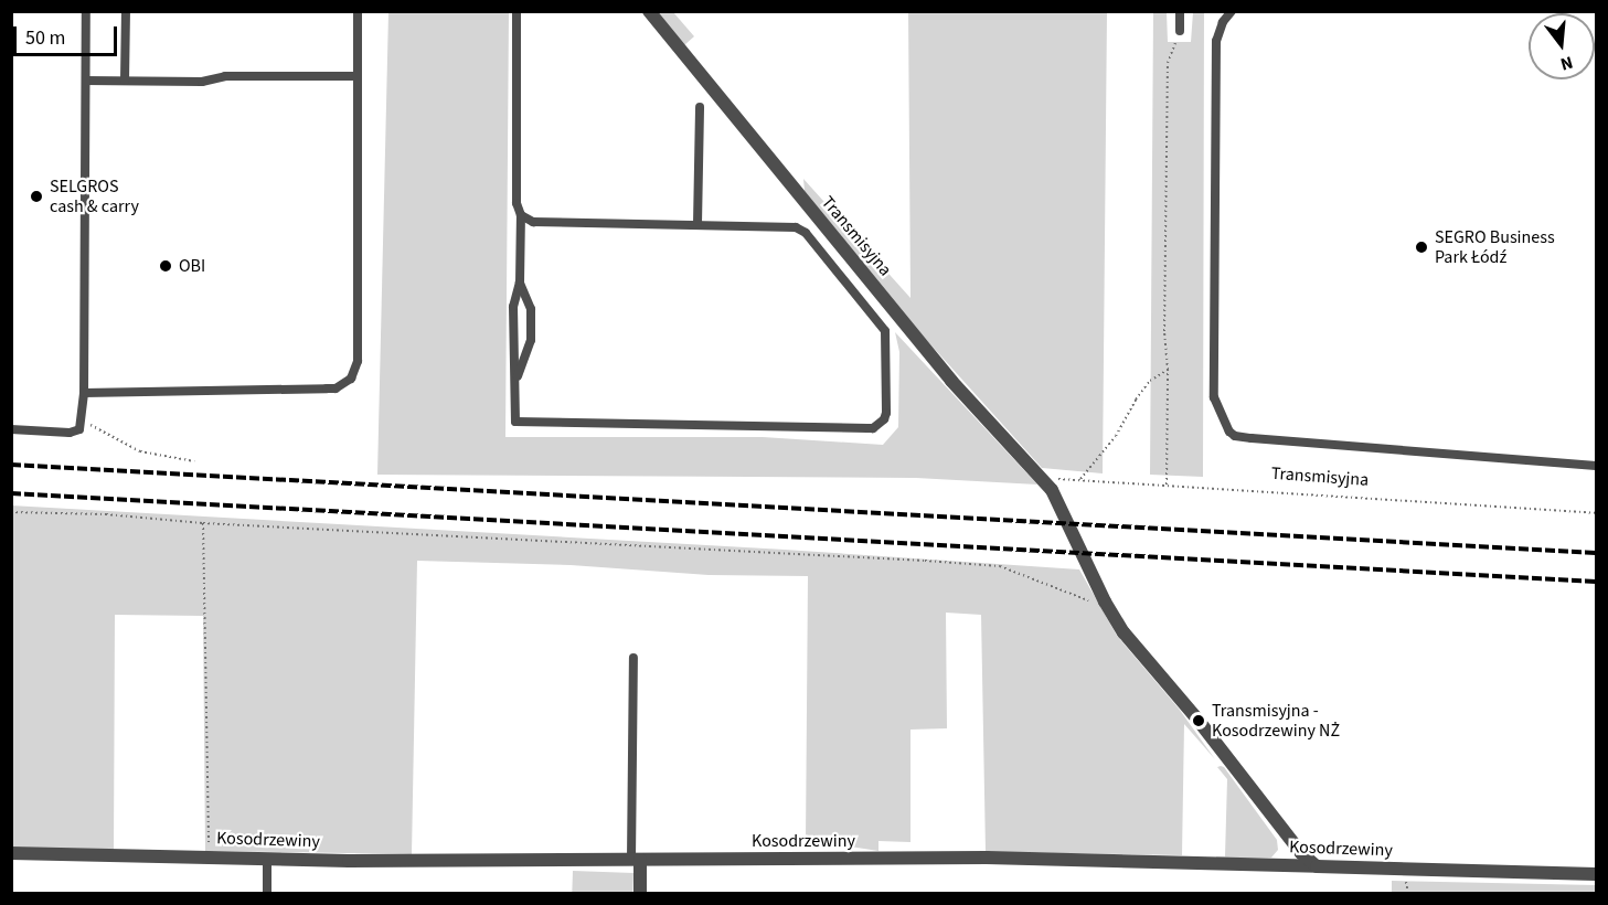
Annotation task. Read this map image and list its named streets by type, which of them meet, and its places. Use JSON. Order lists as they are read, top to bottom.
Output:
{
  "streets": {
    "street": ["Transmisyjna", "Kosodrzewiny"]
  },
  "crossings": [
    ["Transmisyjna", "Kosodrzewiny"]
  ],
  "places": [
    "SELGROS cash & carry",
    "SEGRO Business Park Łódź",
    "OBI",
    "Transmisyjna - Kosodrzewiny NŻ"
  ],
  "scale_bar": "50 m",
  "north": "bottom"
}
